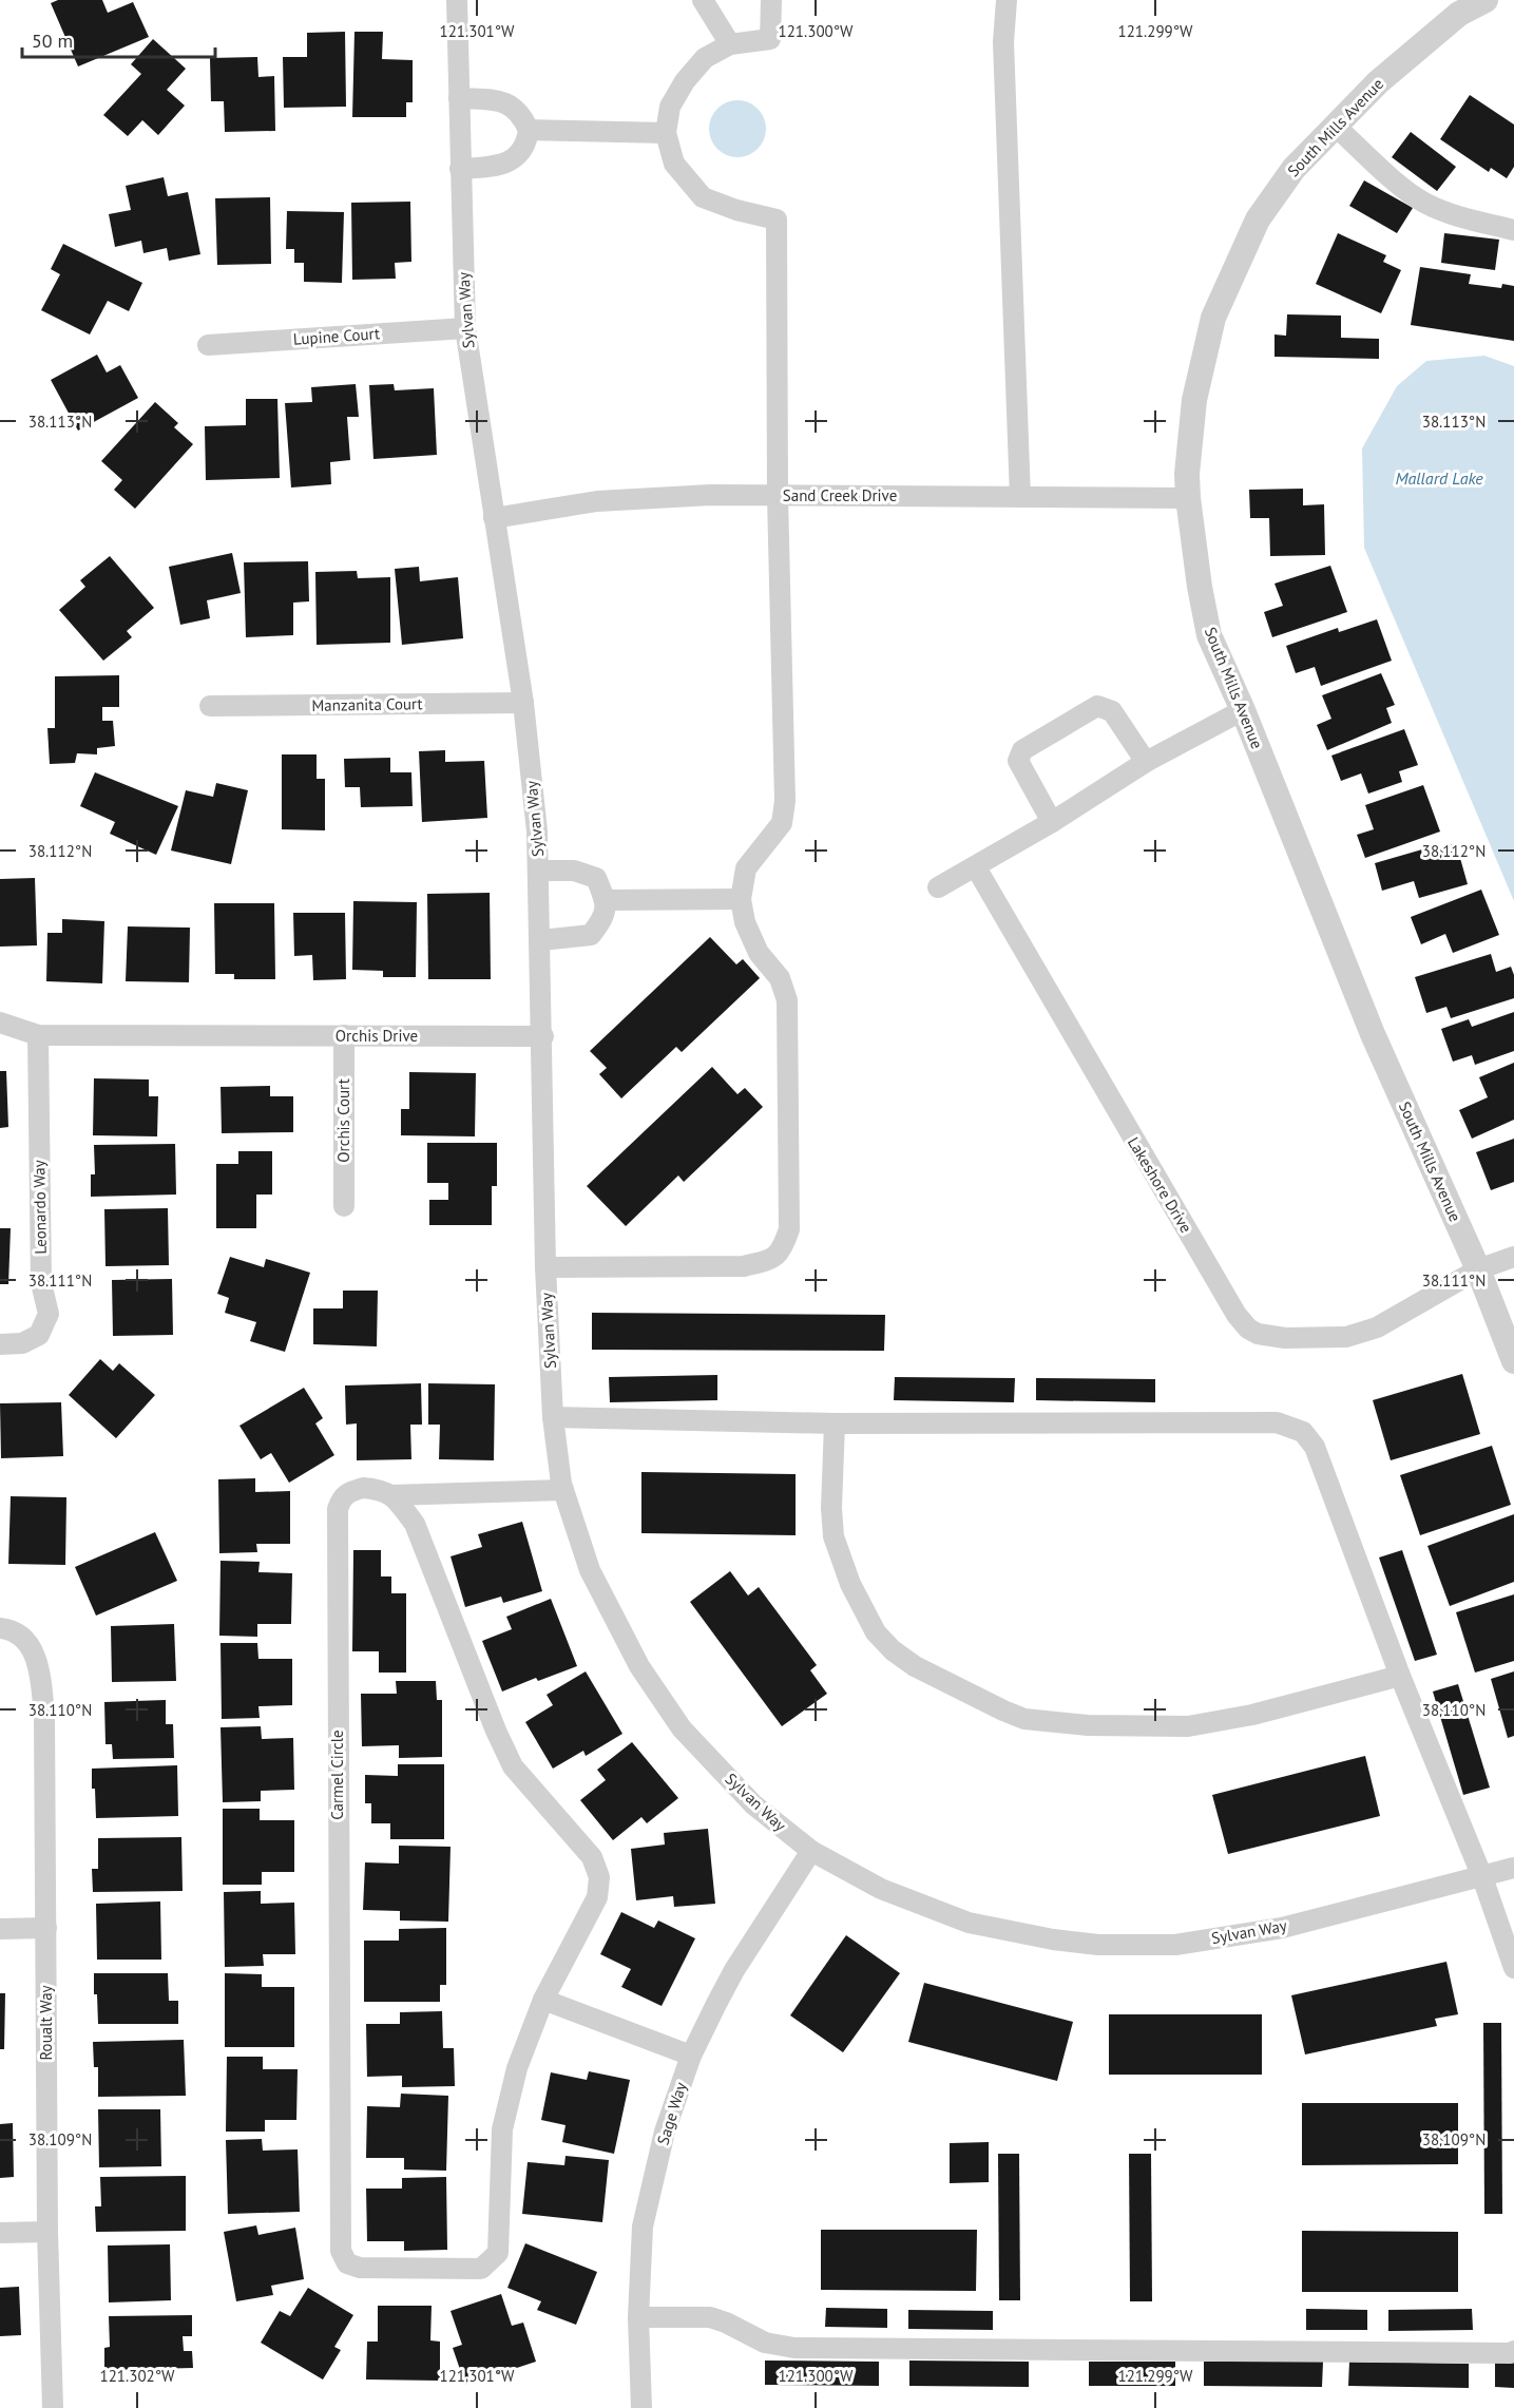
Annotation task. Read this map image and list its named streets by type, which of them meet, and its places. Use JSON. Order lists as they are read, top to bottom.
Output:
{
  "streets": {
    "street": [
      "South Mills Avenue",
      "Sylvan Way",
      "Lupine Court",
      "Sand Creek Drive",
      "Manzanita Court",
      "Orchis Drive",
      "Orchis Court",
      "Lakeshore Drive",
      "Leonardo Way",
      "Carmel Circle",
      "Roualt Way",
      "Sage Way"
    ]
  },
  "crossings": [
    ["South Mills Avenue", "Sand Creek Drive"],
    ["South Mills Avenue", "Lakeshore Drive"],
    ["Sylvan Way", "Lupine Court"],
    ["Sylvan Way", "Sand Creek Drive"],
    ["Sylvan Way", "Manzanita Court"],
    ["Sylvan Way", "Orchis Drive"],
    ["Sylvan Way", "Sage Way"],
    ["Orchis Drive", "Orchis Court"],
    ["Orchis Drive", "Leonardo Way"]
  ],
  "water": ["Mallard Lake"],
  "scale_bar": "50 m",
  "coordinates": [
    "121.301°W",
    "121.300°W",
    "121.299°W",
    "38.113°N",
    "38.112°N",
    "38.111°N",
    "38.110°N",
    "38.109°N",
    "121.302°W"
  ]
}
